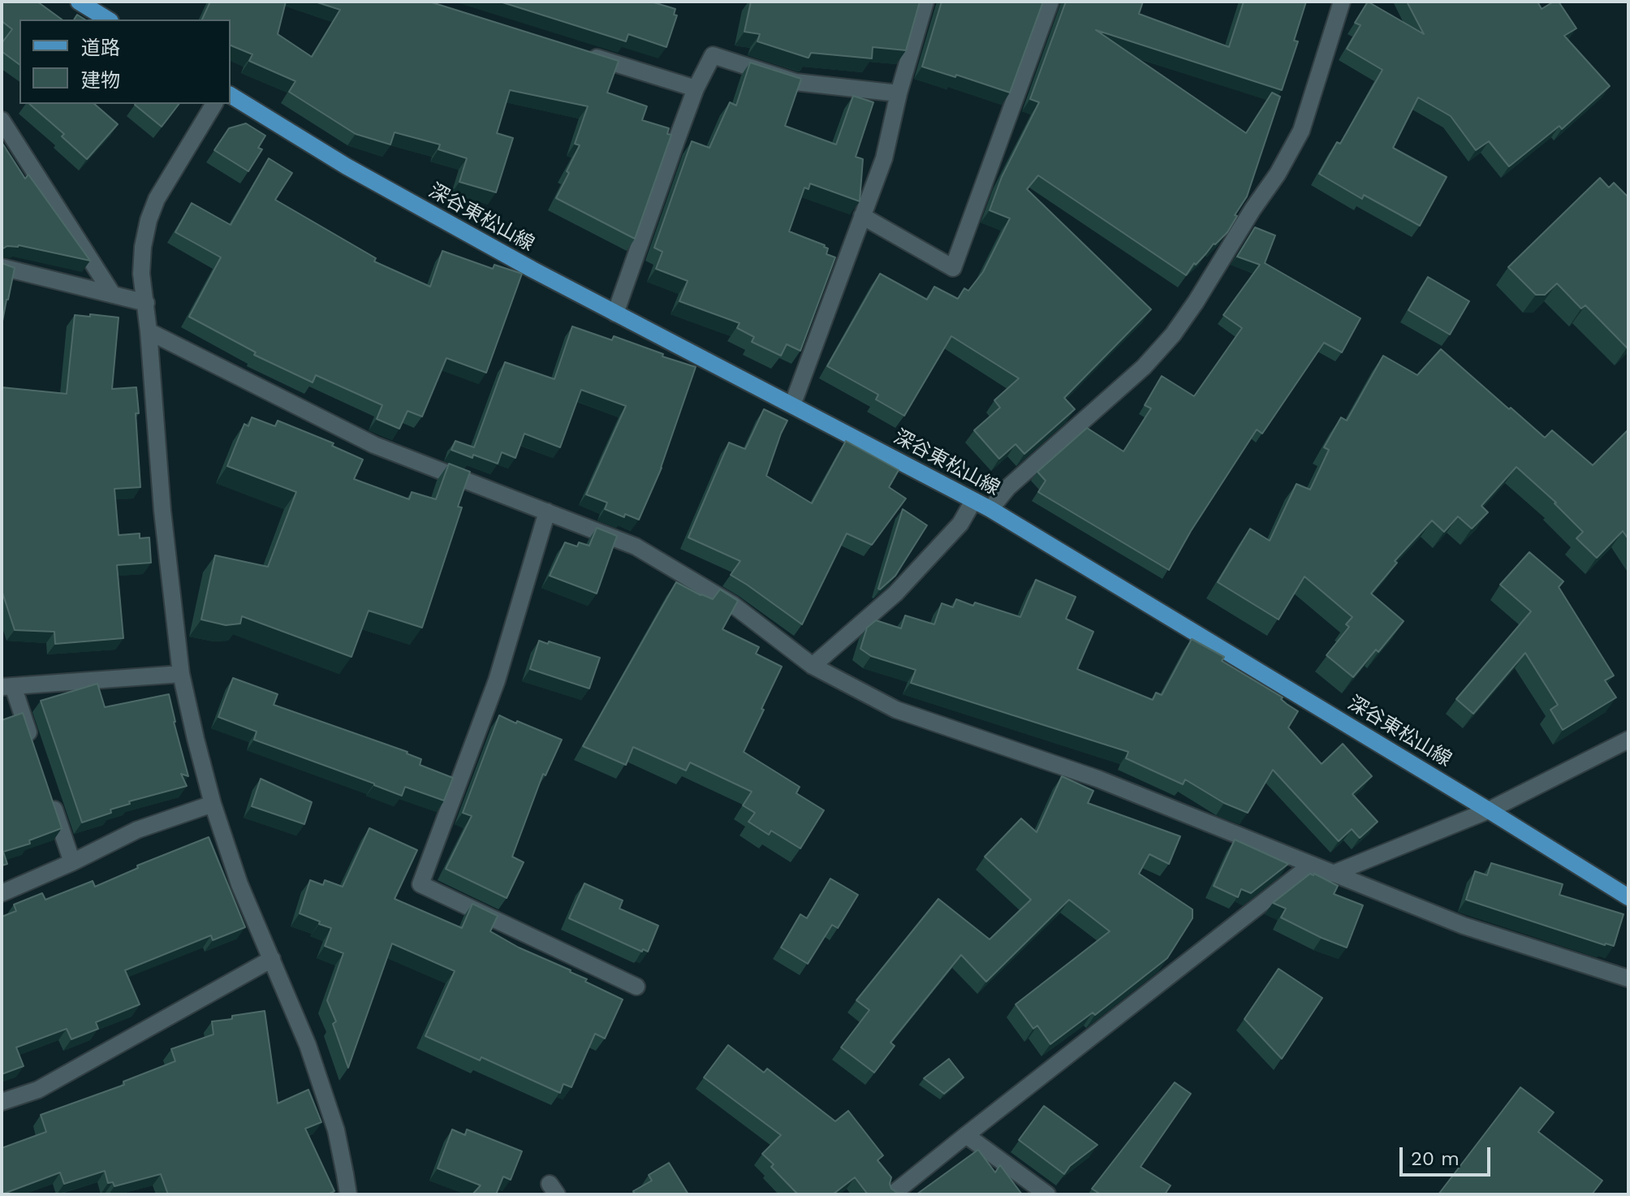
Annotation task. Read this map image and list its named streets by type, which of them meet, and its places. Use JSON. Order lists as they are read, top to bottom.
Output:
{
  "streets": {
    "main road": ["深谷東松山線"]
  },
  "legend": ["道路", "建物"],
  "scale_bar": "20 m"
}
